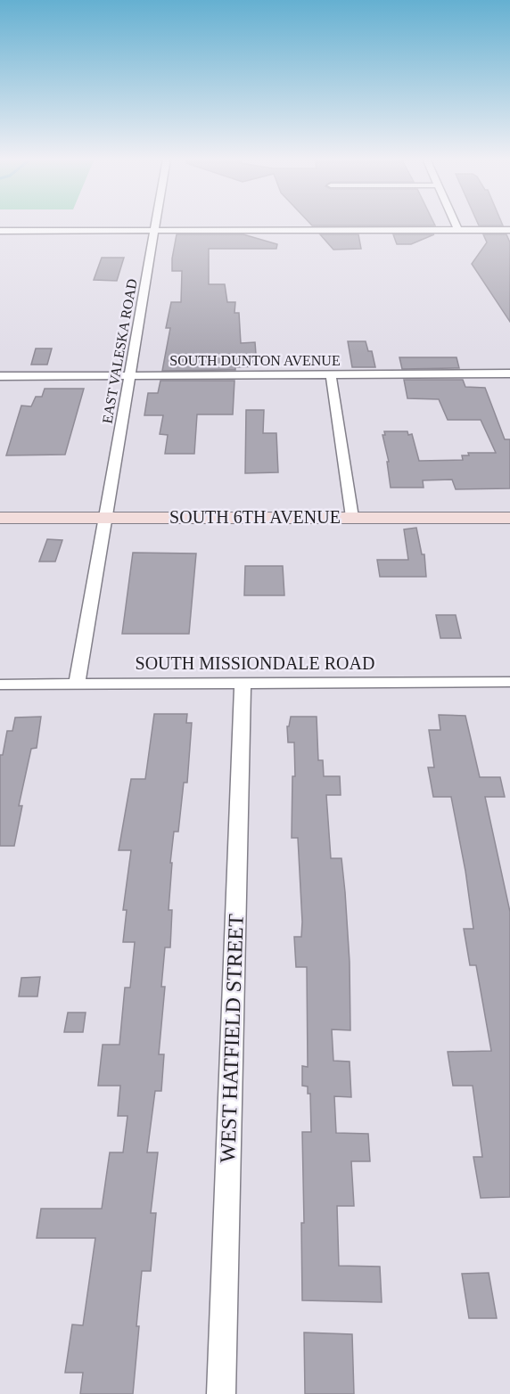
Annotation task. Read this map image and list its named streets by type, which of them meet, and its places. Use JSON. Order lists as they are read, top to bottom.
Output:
{
  "streets": {
    "street": [
      "EAST VALESKA ROAD",
      "SOUTH DUNTON AVENUE",
      "SOUTH 6TH AVENUE",
      "SOUTH MISSIONDALE ROAD",
      "WEST HATFIELD STREET"
    ]
  },
  "crossings": [
    ["EAST VALESKA ROAD", "SOUTH DUNTON AVENUE"],
    ["EAST VALESKA ROAD", "SOUTH 6TH AVENUE"],
    ["EAST VALESKA ROAD", "SOUTH MISSIONDALE ROAD"],
    ["SOUTH MISSIONDALE ROAD", "WEST HATFIELD STREET"]
  ]
}
